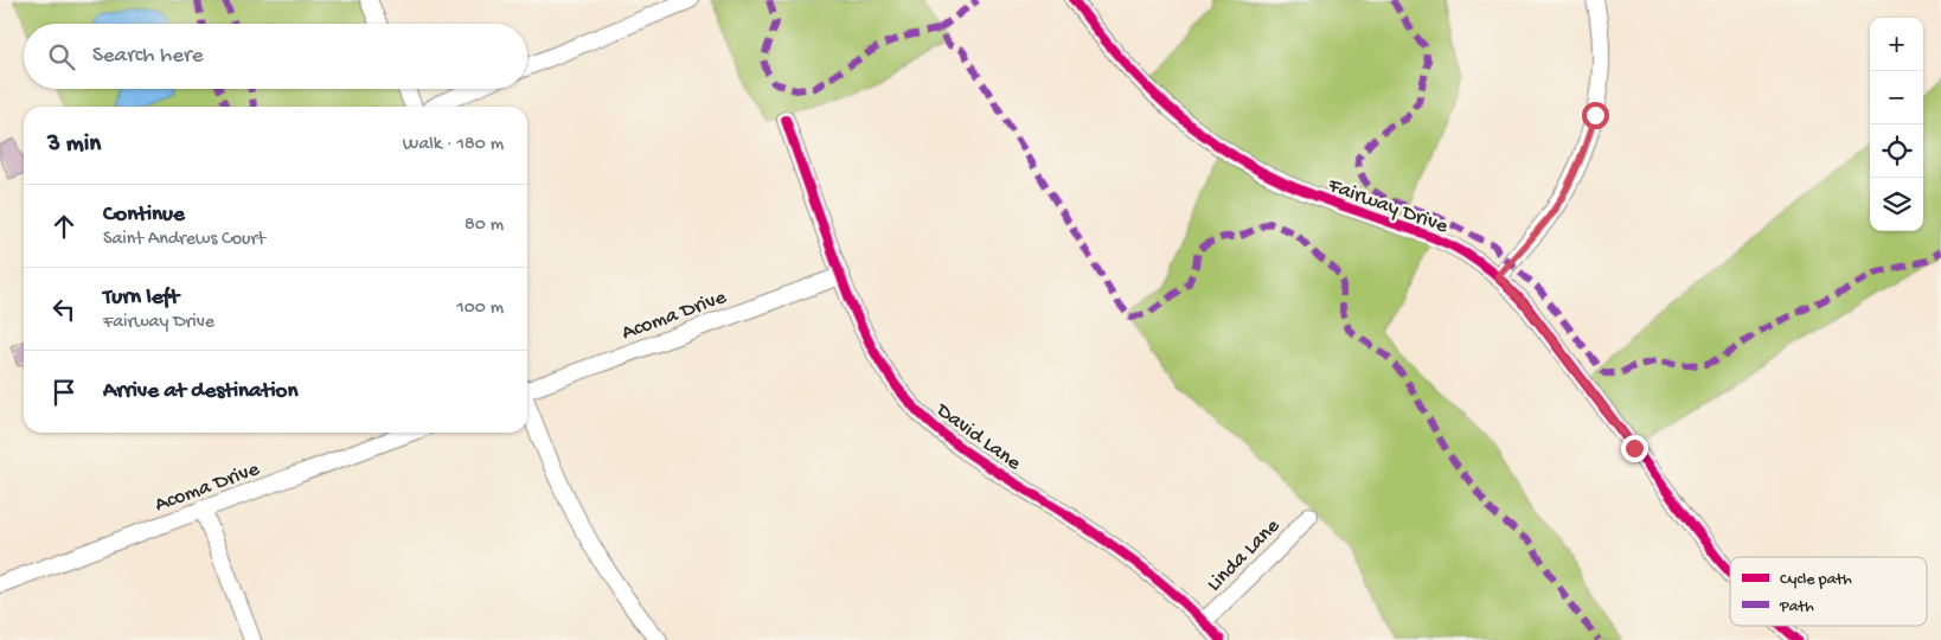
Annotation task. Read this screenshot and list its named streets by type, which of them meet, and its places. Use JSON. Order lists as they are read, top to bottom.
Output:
{
  "streets": {
    "street": [
      "Fairway Drive",
      "Acoma Drive",
      "David Lane",
      "Linda Lane"
    ]
  },
  "crossings": [
    ["Acoma Drive", "David Lane"],
    ["David Lane", "Linda Lane"]
  ],
  "legend": ["Cycle path", "Path"],
  "page": {
    "map_buttons": ["+", "−"],
    "search": "Search here",
    "heading": ["3 min", "Walk · 180 m"],
    "list": [
      ["Continue", "Saint Andrews Court", "80 m"],
      ["Turn left", "Fairway Drive", "100 m"],
      "Arrive at destination"
    ]
  }
}
